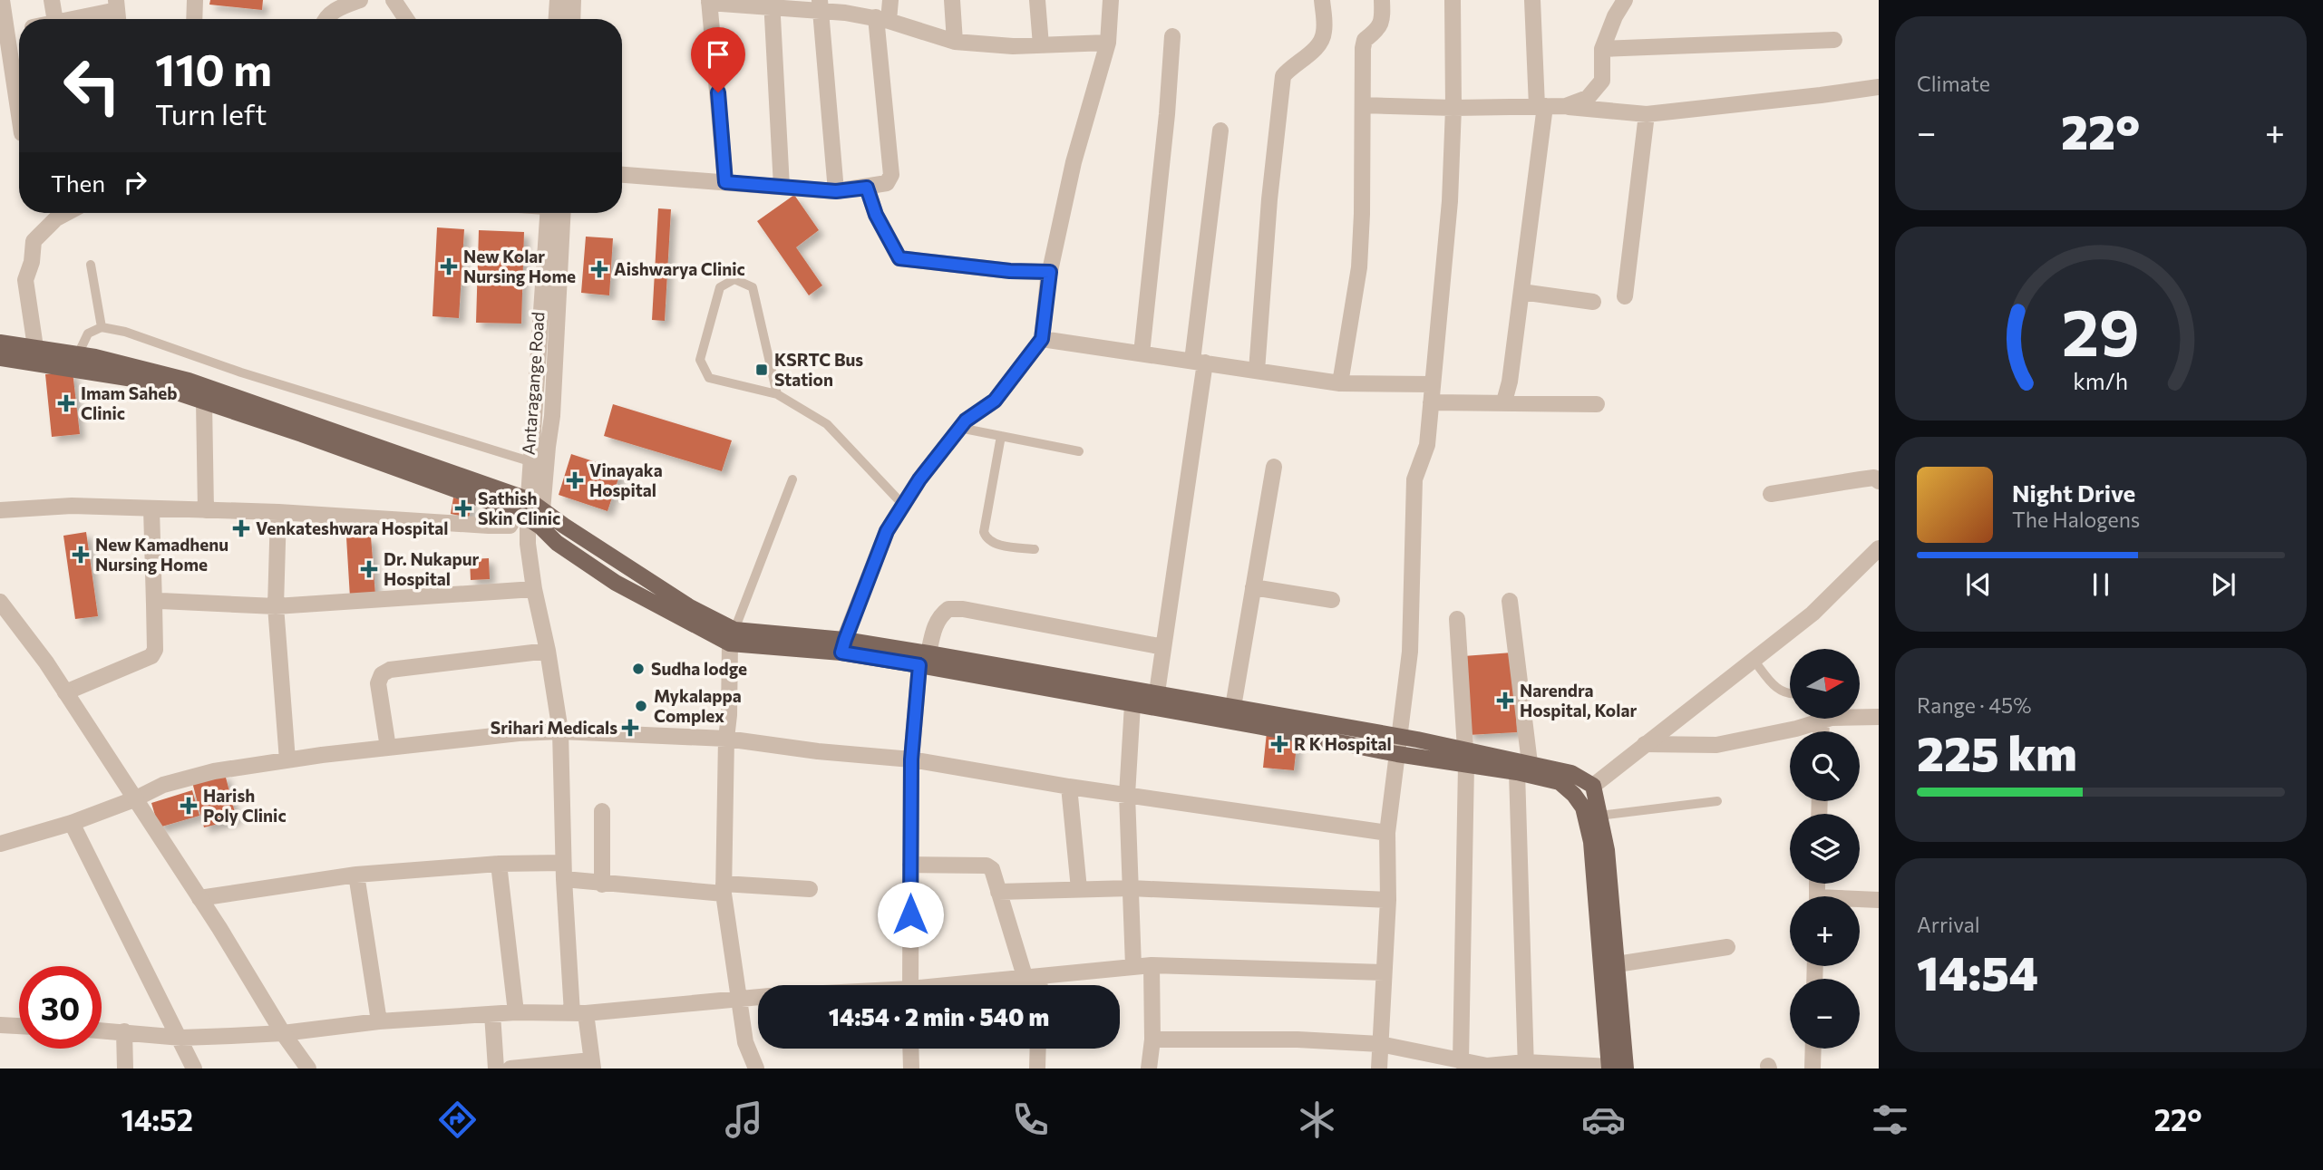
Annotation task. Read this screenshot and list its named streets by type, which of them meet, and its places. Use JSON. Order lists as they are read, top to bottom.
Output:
{
  "streets": {
    "street": ["Antaragange Road"]
  },
  "places": {
    "health": [
      "New Kolar Nursing Home",
      "Aishwarya Clinic",
      "Imam Saheb Clinic",
      "Vinayaka Hospital",
      "Sathish Skin Clinic",
      "Venkateshwara Hospital",
      "New Kamadhenu Nursing Home",
      "Dr. Nukapur Hospital",
      "Narendra Hospital, Kolar",
      "Srihari Medicals",
      "R K Hospital",
      "Harish Poly Clinic"
    ],
    "transit": ["KSRTC Bus Station"],
    "other": ["Sudha lodge", "Mykalappa Complex"]
  },
  "north": "right",
  "page": {
    "tile": [
      "Climate",
      ["Range · 45%", "225 km"],
      ["Arrival", "14:54"]
    ],
    "turn": ["110 m", "Turn left"],
    "heat": ["−", "22°", "+"],
    "then": "Then",
    "song": ["Night Drive", "The Halogens"],
    "map_buttons": ["+", "−"],
    "limit": "30",
    "trip": "14:54 · 2 min · 540 m",
    "tabs": ["14:52", "22°"],
    "gauge": ["29", "km/h"]
  }
}
